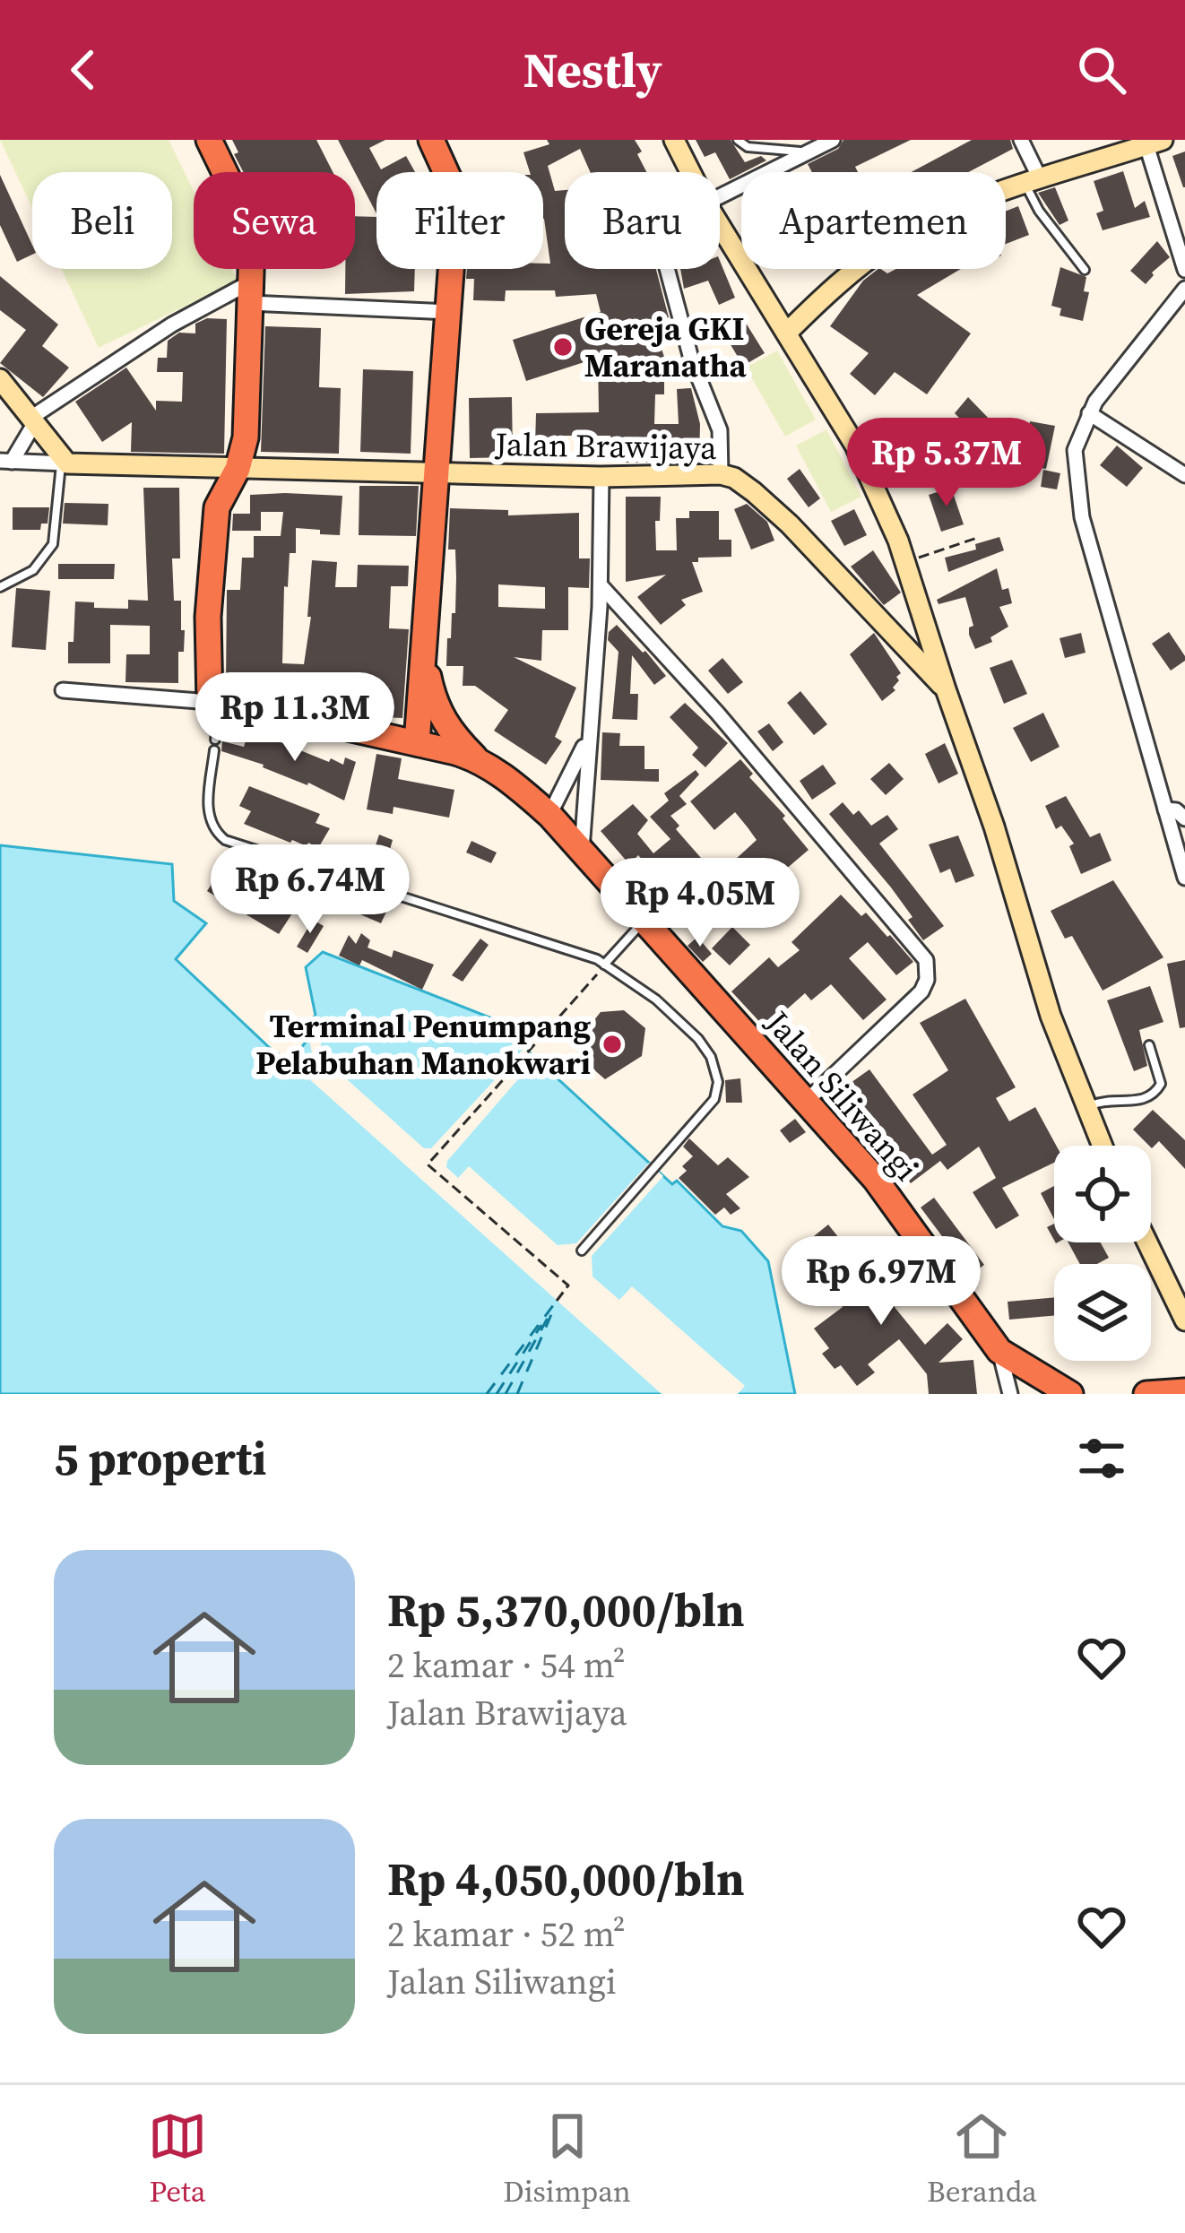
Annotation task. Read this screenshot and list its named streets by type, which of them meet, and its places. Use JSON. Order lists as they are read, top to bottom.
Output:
{
  "streets": {
    "highway": ["Jalan Siliwangi"],
    "street": ["Jalan Brawijaya"]
  },
  "places": ["Gereja GKI Maranatha", "Terminal Penumpang Pelabuhan Manokwari"],
  "page": {
    "header": "Nestly",
    "chip": [
      "Beli",
      "Sewa",
      "Filter",
      "Baru",
      "Apartemen"
    ],
    "price": [
      "Rp 5.37M",
      "Rp 11.3M",
      "Rp 6.74M",
      "Rp 4.05M",
      "Rp 6.97M"
    ],
    "heading": "5 properti",
    "list": [
      {
        "name": "Rp 5,370,000/bln",
        "note": "2 kamar · 54 m² · Jalan Brawijaya"
      },
      {
        "name": "Rp 4,050,000/bln",
        "note": "2 kamar · 52 m² · Jalan Siliwangi"
      }
    ],
    "tabs": ["Peta", "Disimpan", "Beranda"]
  }
}
